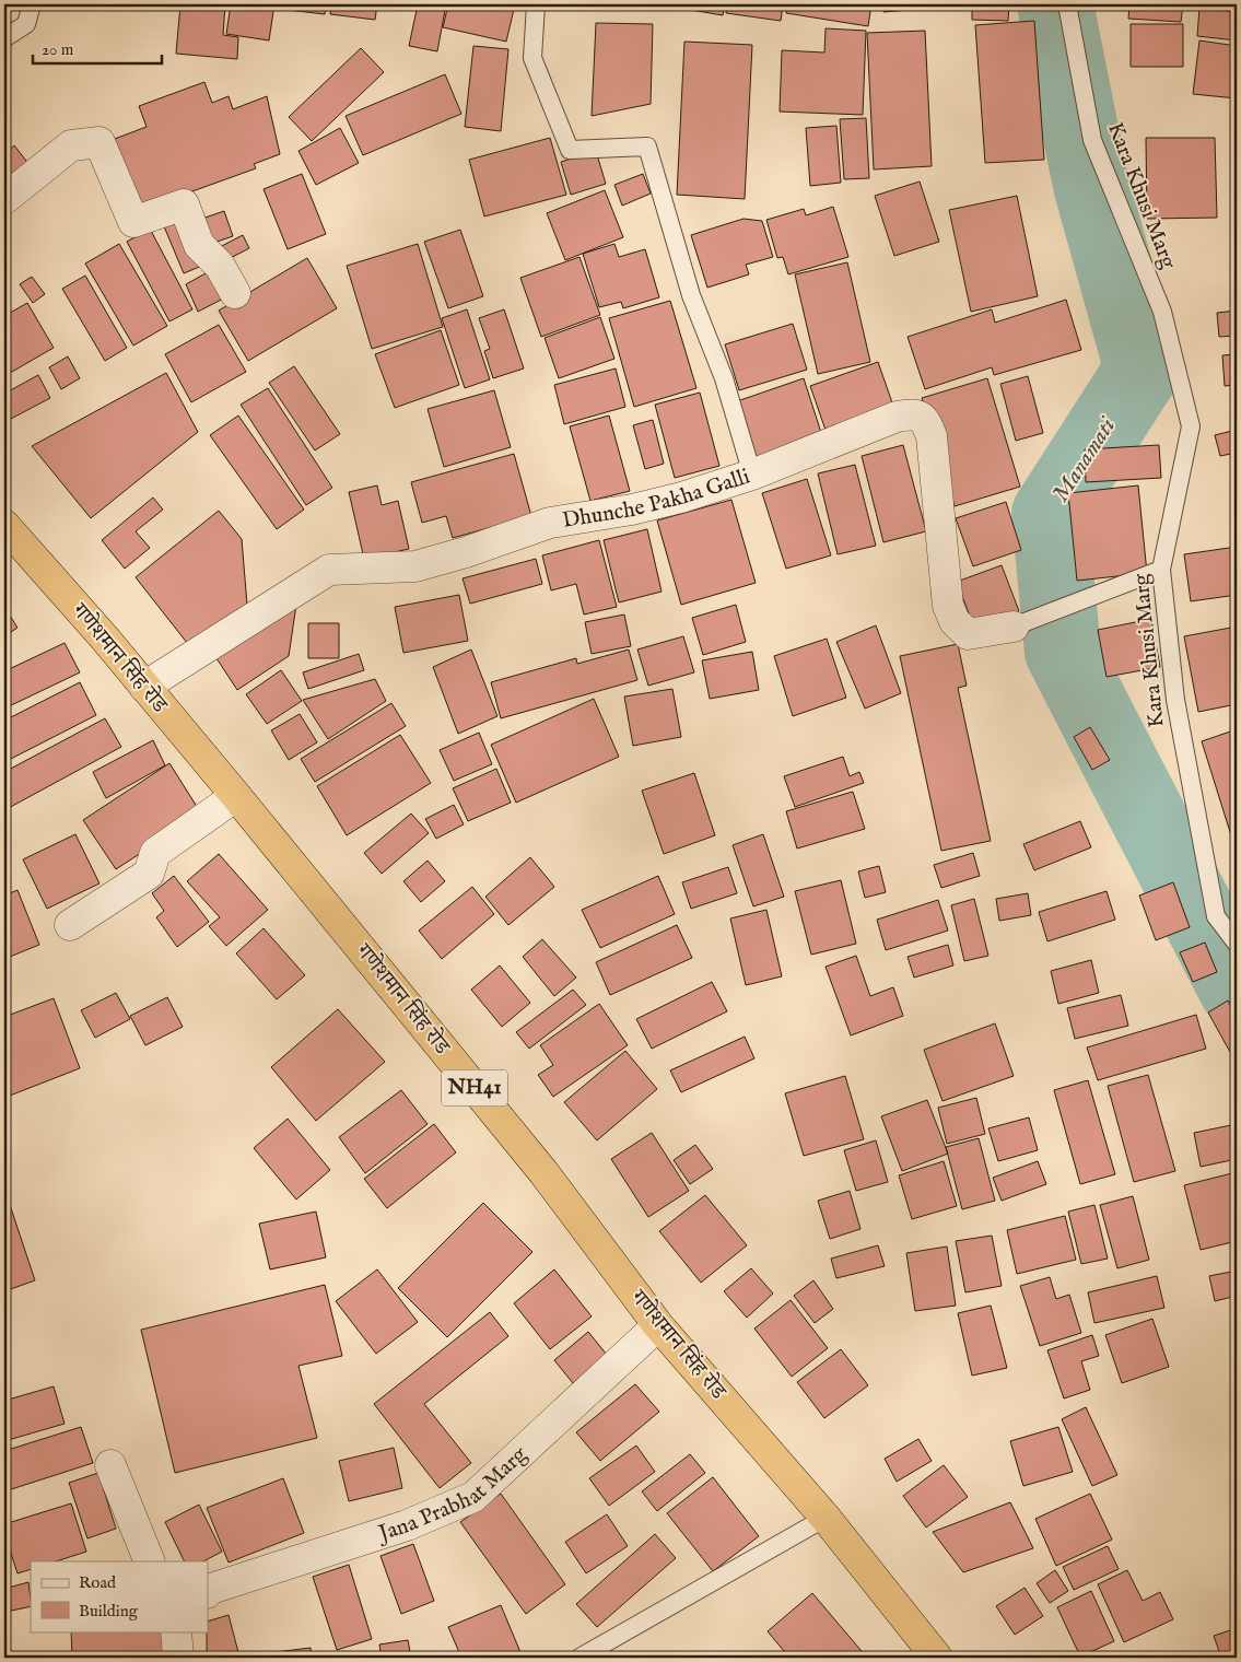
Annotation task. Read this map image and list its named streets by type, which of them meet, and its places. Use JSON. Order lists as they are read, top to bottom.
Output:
{
  "streets": {
    "highway": ["गणेशमान सिंह रोड", "NH41"],
    "street": ["Dhunche Pakha Galli", "Jana Prabhat Marg"],
    "lane": ["Kara Khusi Marg"]
  },
  "crossings": [
    ["Dhunche Pakha Galli", "गणेशमान सिंह रोड"],
    ["गणेशमान सिंह रोड", "Jana Prabhat Marg"]
  ],
  "water": ["Manamati"],
  "legend": ["Road", "Building"],
  "scale_bar": "20 m"
}
